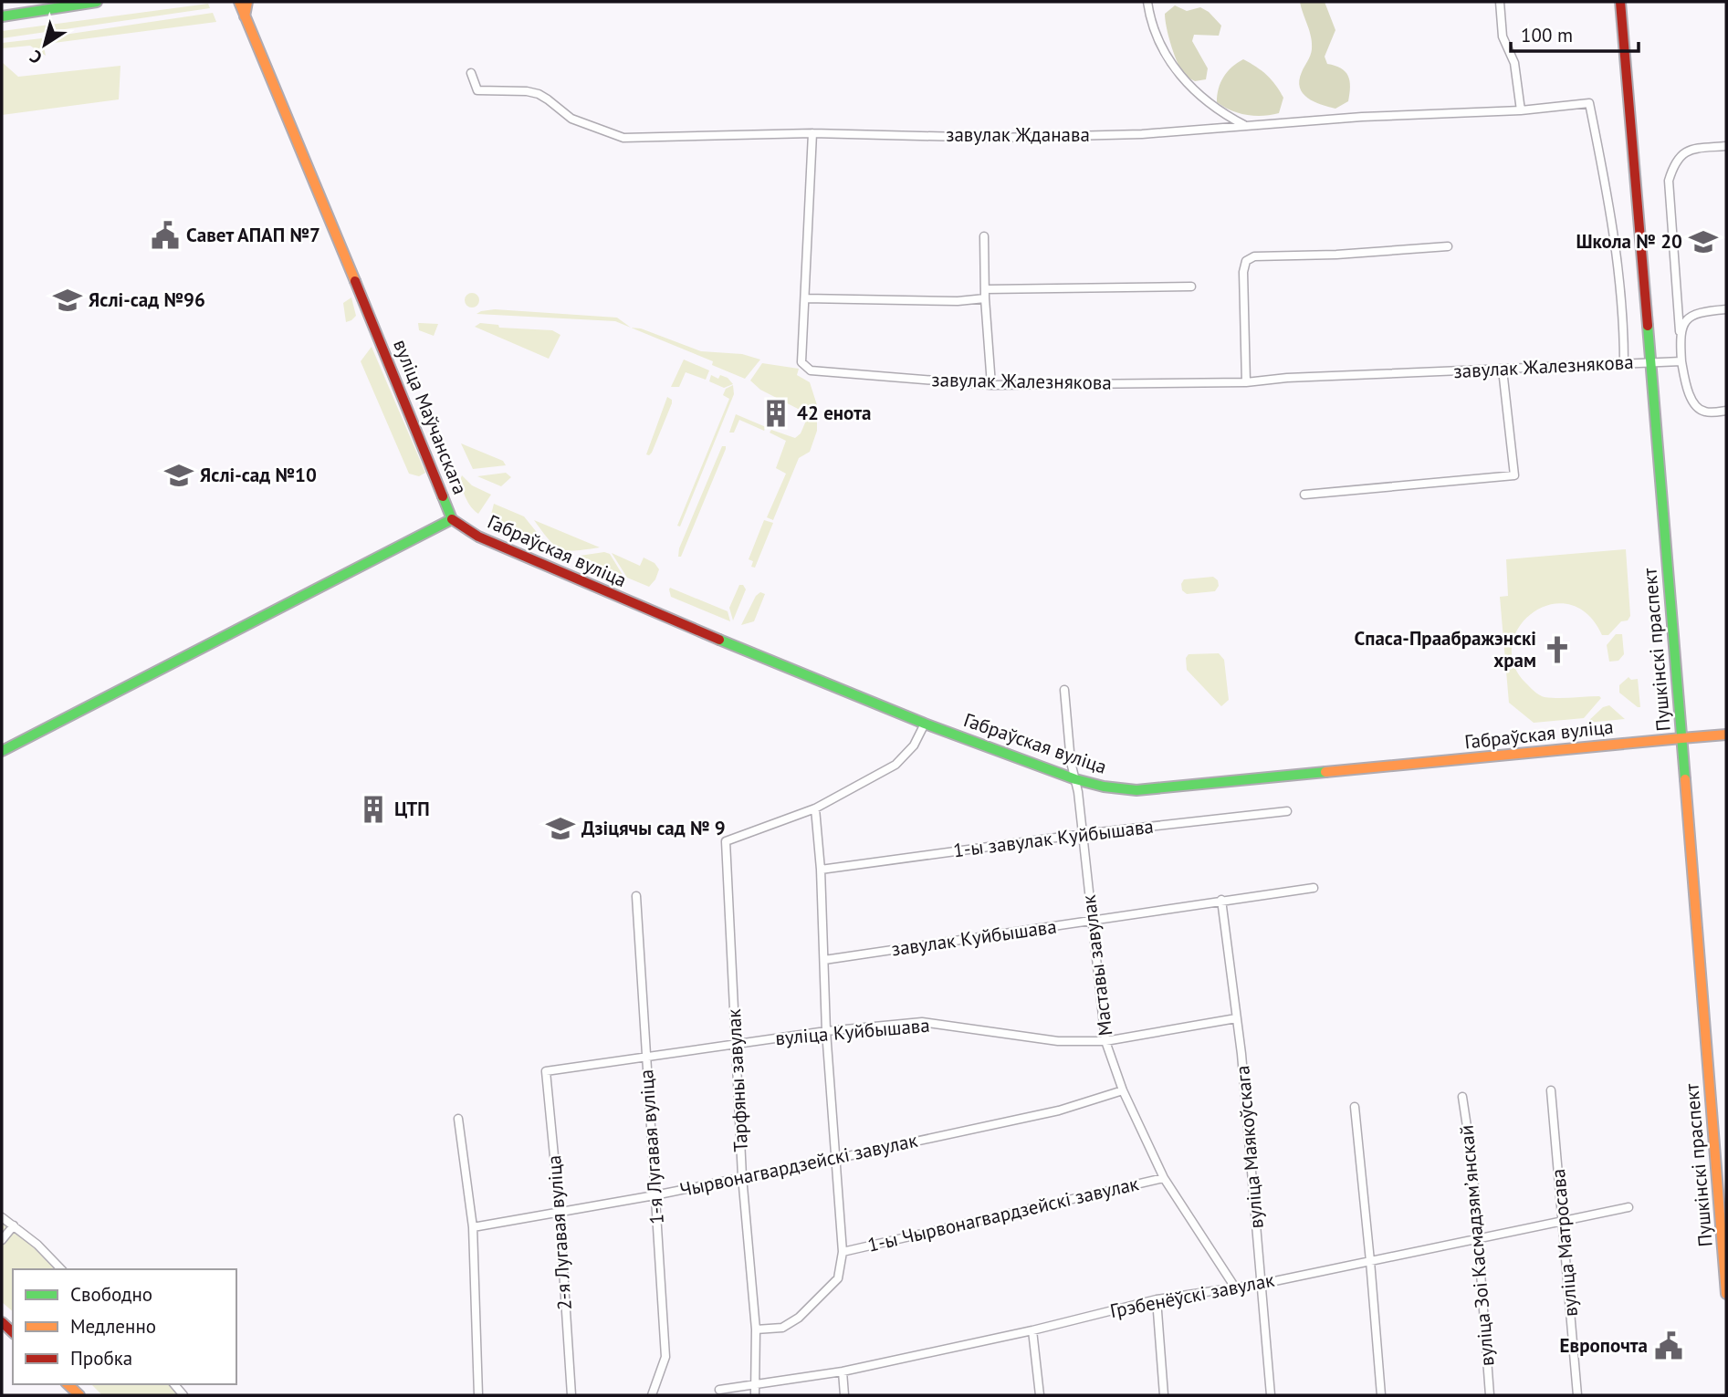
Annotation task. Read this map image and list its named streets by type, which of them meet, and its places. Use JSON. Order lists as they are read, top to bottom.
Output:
{
  "streets": {
    "main road": ["вуліца Маўчанскага", "Габраўская вуліца", "Пушкінскі праспект"],
    "street": [
      "завулак Жданава",
      "завулак Жалезнякова",
      "1-ы завулак Куйбышава",
      "завулак Куйбышава",
      "Маставы завулак",
      "вуліца Куйбышава",
      "Тарфяны завулак",
      "1-я Лугавая вуліца",
      "вуліца Маякоўскага",
      "Чырвонагвардзейскі завулак",
      "1-ы Чырвонагвардзейскі завулак",
      "2-я Лугавая вуліца",
      "вуліца Матросава",
      "вуліца Зоі Касмадзямʼянскай",
      "Грэбенёўскі завулак"
    ]
  },
  "crossings": [
    ["завулак Жданава", "завулак Жалезнякова"],
    ["завулак Жалезнякова", "Пушкінскі праспект"],
    ["вуліца Маўчанскага", "Габраўская вуліца"],
    ["Габраўская вуліца", "Пушкінскі праспект"],
    ["Габраўская вуліца", "Маставы завулак"],
    ["1-ы завулак Куйбышава", "Маставы завулак"],
    ["завулак Куйбышава", "Маставы завулак"],
    ["завулак Куйбышава", "вуліца Маякоўскага"],
    ["Маставы завулак", "вуліца Куйбышава"],
    ["Маставы завулак", "Чырвонагвардзейскі завулак"],
    ["Маставы завулак", "1-ы Чырвонагвардзейскі завулак"],
    ["Маставы завулак", "Грэбенёўскі завулак"],
    ["вуліца Куйбышава", "Тарфяны завулак"],
    ["вуліца Куйбышава", "1-я Лугавая вуліца"],
    ["вуліца Куйбышава", "вуліца Маякоўскага"],
    ["вуліца Куйбышава", "2-я Лугавая вуліца"],
    ["Тарфяны завулак", "Чырвонагвардзейскі завулак"],
    ["Тарфяны завулак", "Грэбенёўскі завулак"],
    ["1-я Лугавая вуліца", "Чырвонагвардзейскі завулак"],
    ["вуліца Маякоўскага", "Грэбенёўскі завулак"],
    ["Чырвонагвардзейскі завулак", "2-я Лугавая вуліца"],
    ["вуліца Матросава", "Грэбенёўскі завулак"],
    ["вуліца Зоі Касмадзямʼянскай", "Грэбенёўскі завулак"]
  ],
  "places": {
    "public building": ["Савет АПАП №7", "Европочта"],
    "school or university": [
      "Школа № 20",
      "Яслі-сад №96",
      "Яслі-сад №10",
      "Дзіцячы сад № 9"
    ],
    "building": ["42 енота", "ЦТП"],
    "church": ["Спаса-Праабражэнскі храм"]
  },
  "legend": ["Свободно", "Медленно", "Пробка"],
  "scale_bar": "100 m",
  "north": "bottom left"
}
